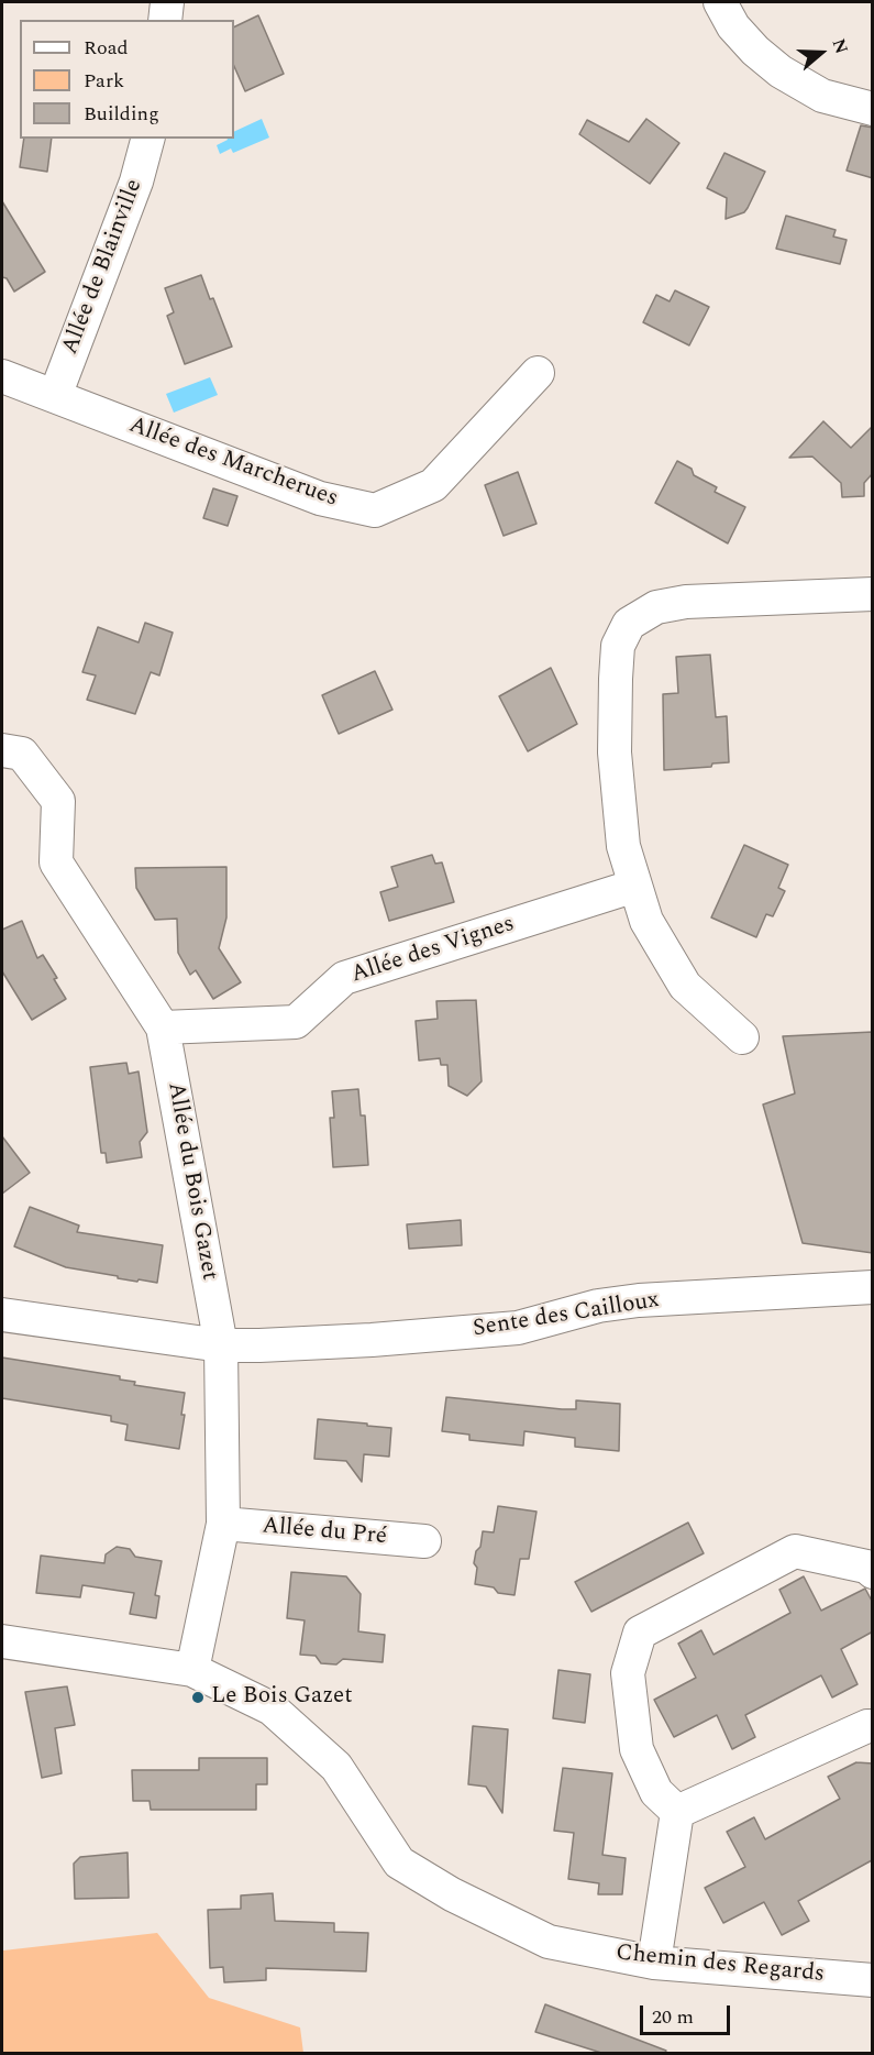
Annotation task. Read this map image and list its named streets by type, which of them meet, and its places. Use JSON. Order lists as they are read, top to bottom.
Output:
{
  "streets": {
    "street": [
      "Allée de Blainville",
      "Allée des Marcherues",
      "Allée des Vignes",
      "Allée du Bois Gazet",
      "Sente des Cailloux",
      "Allée du Pré",
      "Chemin des Regards"
    ]
  },
  "crossings": [
    ["Allée de Blainville", "Allée des Marcherues"],
    ["Allée des Vignes", "Allée du Bois Gazet"],
    ["Allée du Bois Gazet", "Sente des Cailloux"],
    ["Allée du Bois Gazet", "Allée du Pré"],
    ["Allée du Bois Gazet", "Chemin des Regards"]
  ],
  "places": ["Le Bois Gazet"],
  "legend": ["Road", "Park", "Building"],
  "scale_bar": "20 m",
  "north": "right"
}
